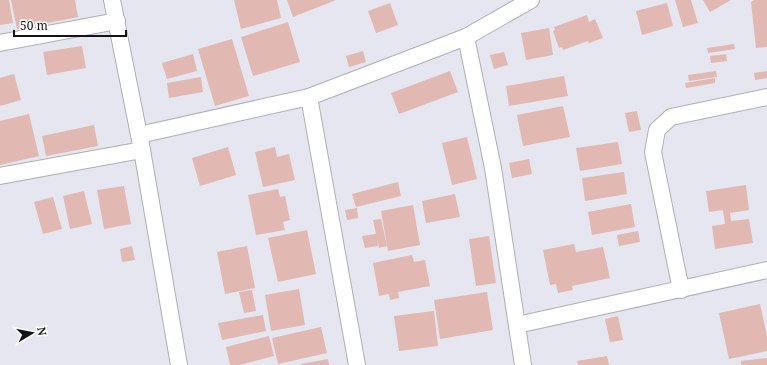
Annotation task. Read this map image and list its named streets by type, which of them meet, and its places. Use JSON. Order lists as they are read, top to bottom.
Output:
{
  "scale_bar": "50 m",
  "north": "right"
}
